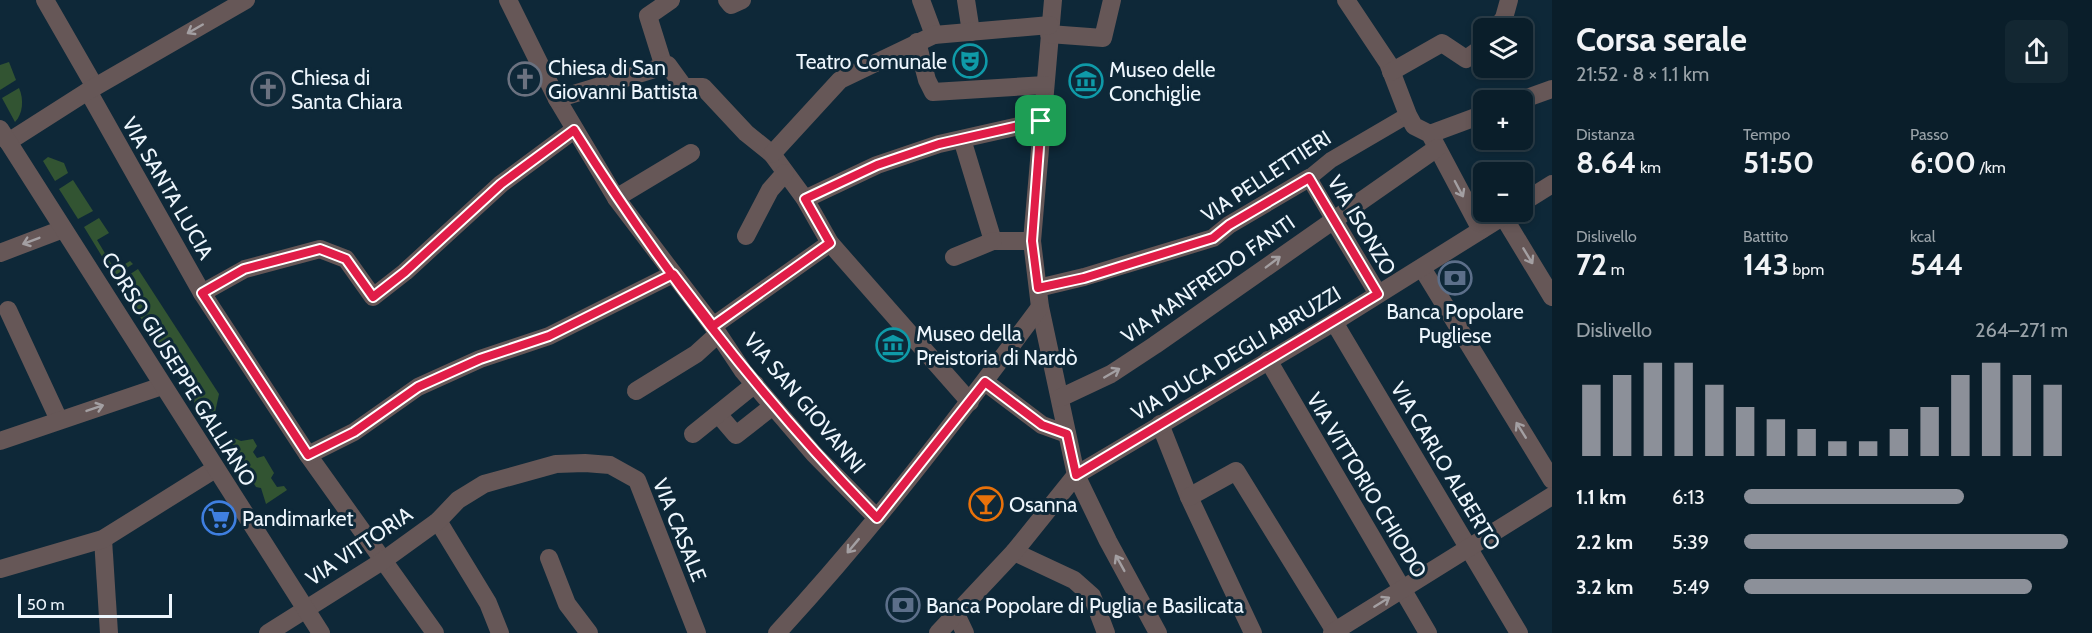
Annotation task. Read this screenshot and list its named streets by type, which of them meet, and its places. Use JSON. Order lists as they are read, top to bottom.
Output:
{
  "streets": {
    "street": [
      "VIA PELLETTIERI",
      "VIA SANTA LUCIA",
      "VIA ISONZO",
      "VIA MANFREDO FANTI",
      "VIA DUCA DEGLI ABRUZZI",
      "CORSO GIUSEPPE GALLIANO",
      "VIA SAN GIOVANNI",
      "VIA CARLO ALBERTO",
      "VIA VITTORIO CHIODO",
      "VIA CASALE",
      "VIA VITTORIA"
    ]
  },
  "crossings": [
    ["VIA PELLETTIERI", "VIA ISONZO"],
    ["VIA SANTA LUCIA", "VIA VITTORIA"],
    ["VIA ISONZO", "VIA MANFREDO FANTI"],
    ["VIA ISONZO", "VIA DUCA DEGLI ABRUZZI"],
    ["VIA DUCA DEGLI ABRUZZI", "VIA CARLO ALBERTO"],
    ["VIA DUCA DEGLI ABRUZZI", "VIA VITTORIO CHIODO"],
    ["CORSO GIUSEPPE GALLIANO", "VIA VITTORIA"],
    ["VIA CASALE", "VIA VITTORIA"]
  ],
  "one_way": ["VIA MANFREDO FANTI"],
  "places": {
    "theatre": ["Teatro Comunale"],
    "church": ["Chiesa di San Giovanni Battista", "Chiesa di Santa Chiara"],
    "museum": ["Museo delle Conchiglie", "Museo della Preistoria di Nardò"],
    "bank": ["Banca Popolare Pugliese", "Banca Popolare di Puglia e Basilicata"],
    "bar": ["Osanna"],
    "supermarket": ["Pandimarket"]
  },
  "scale_bar": "50 m",
  "page": {
    "heading": ["Corsa serale", "21:52 · 8 × 1.1 km"],
    "map_buttons": ["+", "−"],
    "stats": [
      ["Distanza", "8.64 km"],
      ["Tempo", "51:50"],
      ["Passo", "6:00 /km"],
      ["Dislivello", "72 m"],
      ["Battito", "143 bpm"],
      ["kcal", "544"]
    ],
    "chart": ["Dislivello", "264–271 m"],
    "list": [
      {
        "name": "1.1 km",
        "note": "6:13"
      },
      {
        "name": "2.2 km",
        "note": "5:39"
      },
      {
        "name": "3.2 km",
        "note": "5:49"
      }
    ],
    "scale": "50 m"
  }
}
